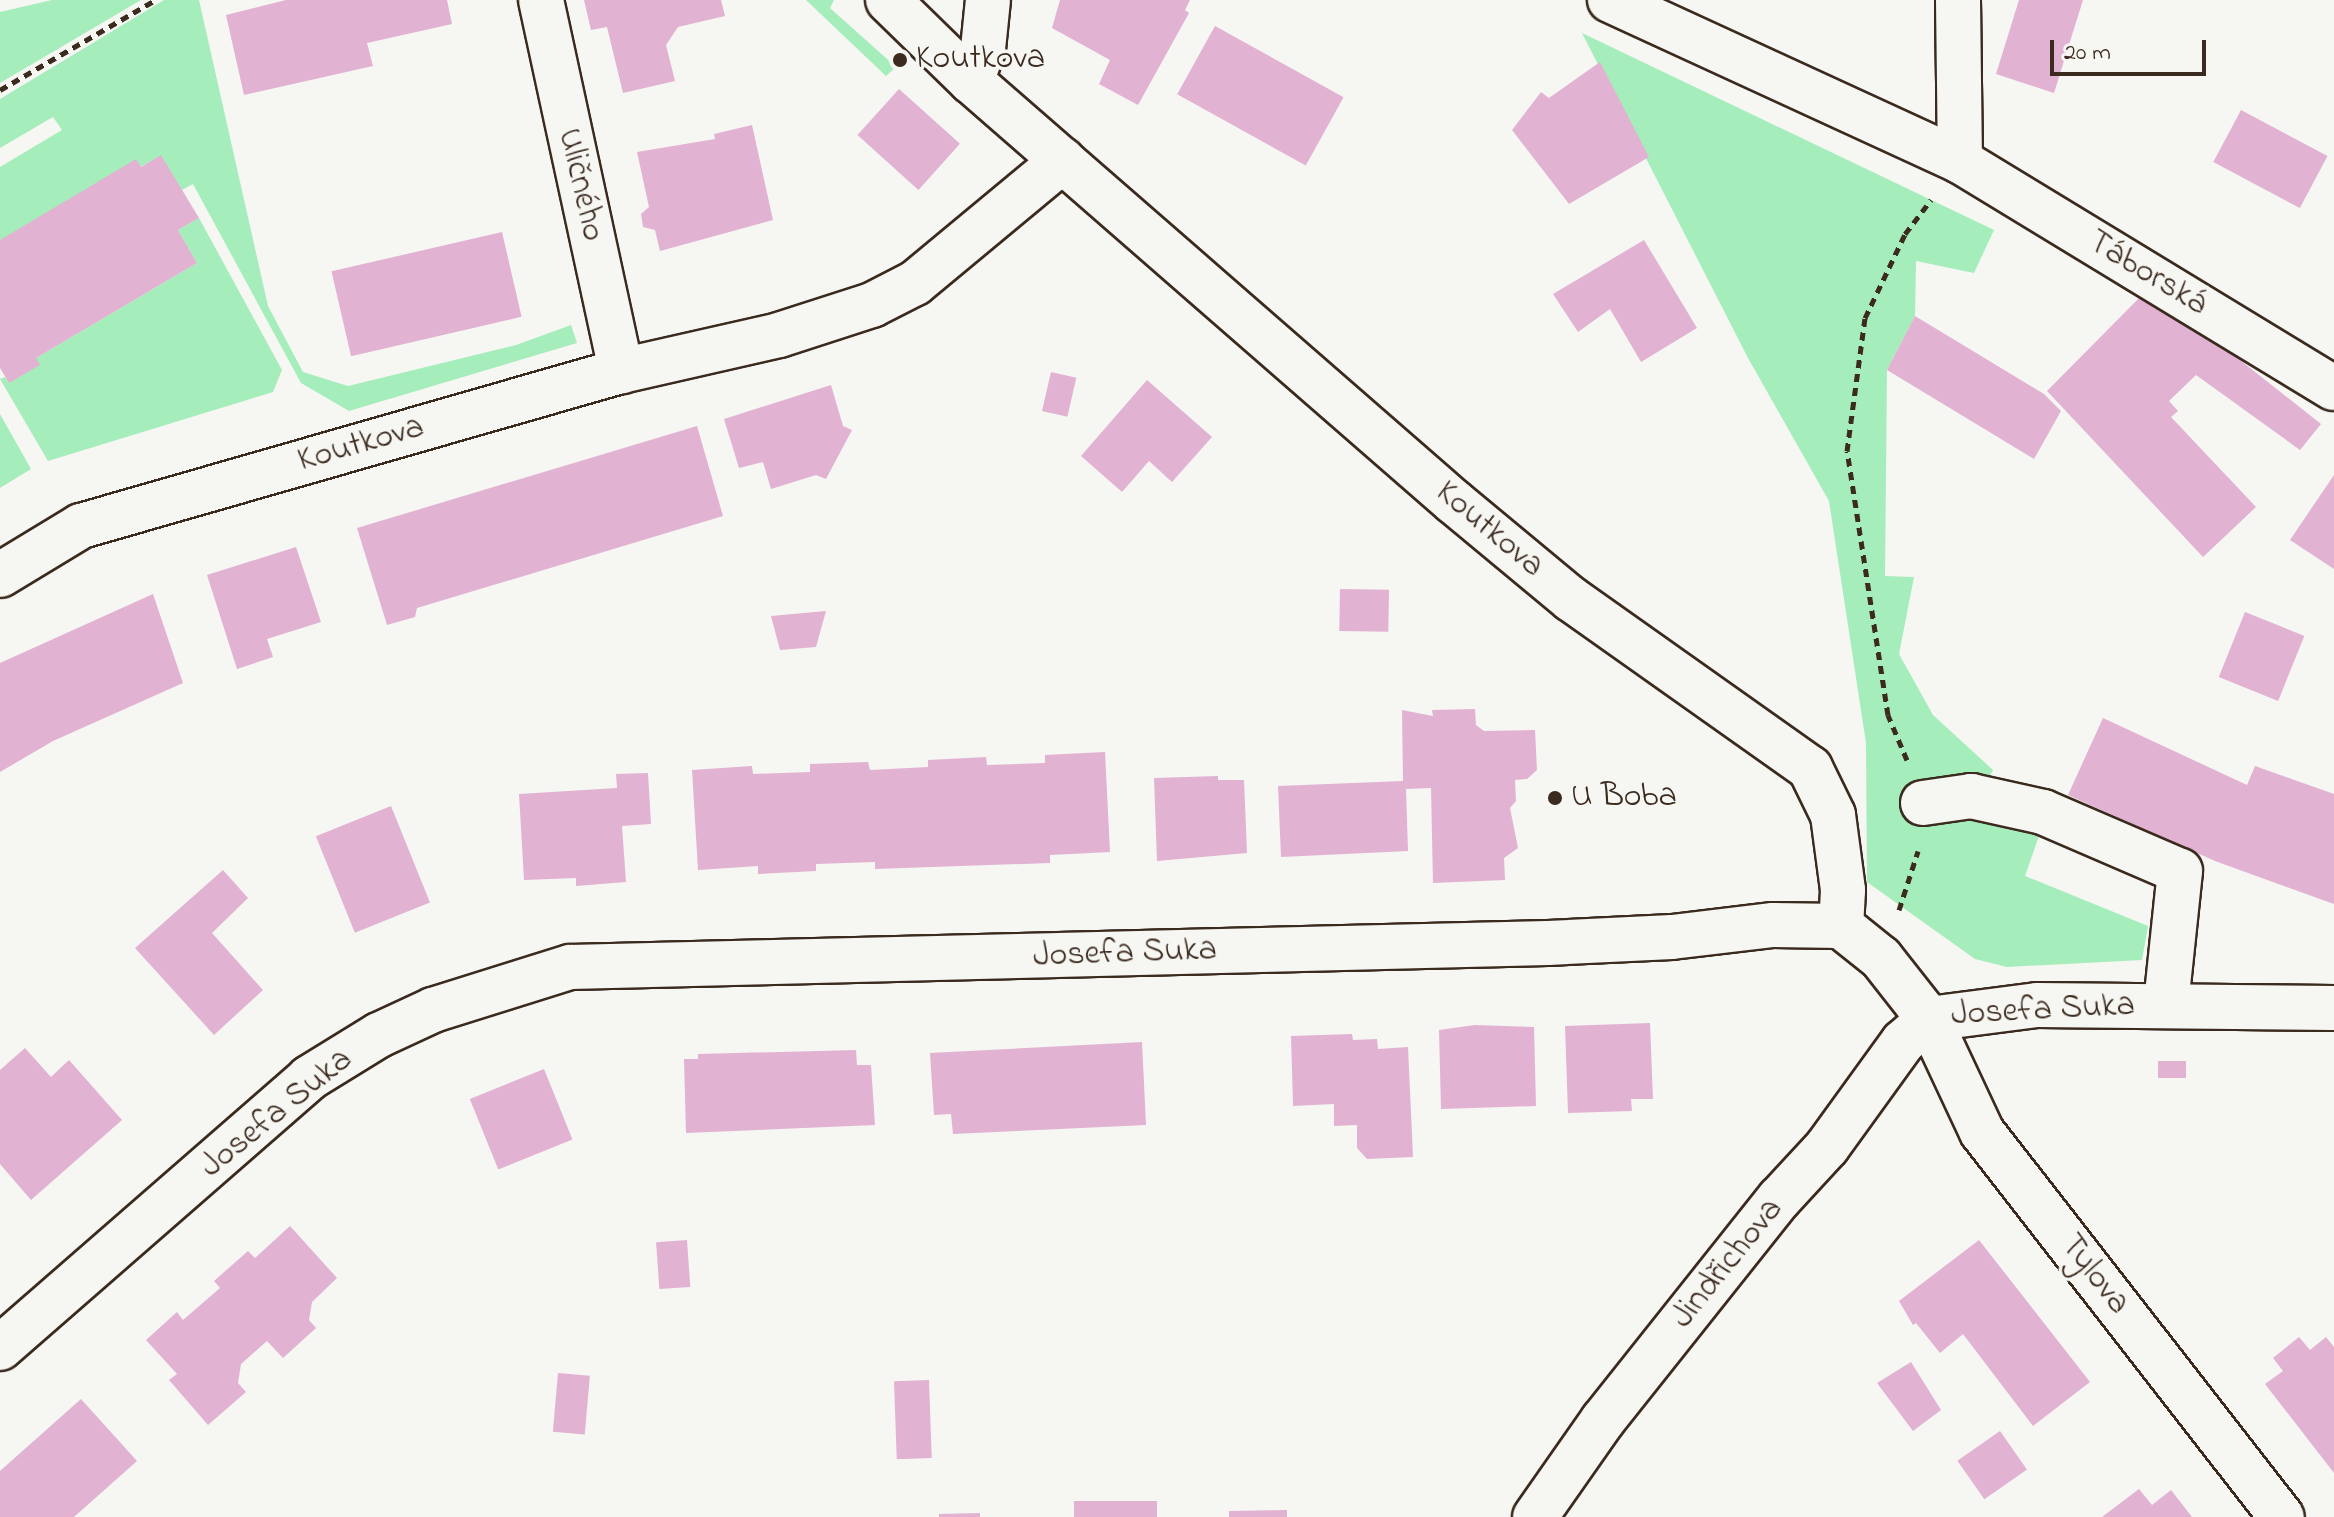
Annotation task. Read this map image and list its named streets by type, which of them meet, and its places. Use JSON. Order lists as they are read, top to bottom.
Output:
{
  "streets": {
    "street": [
      "Uličného",
      "Táborská",
      "Koutkova",
      "Josefa Suka",
      "Jindřichova",
      "Tylova"
    ]
  },
  "crossings": [
    ["Uličného", "Koutkova"],
    ["Koutkova", "Josefa Suka"],
    ["Josefa Suka", "Jindřichova"],
    ["Josefa Suka", "Tylova"],
    ["Jindřichova", "Tylova"]
  ],
  "places": ["Koutkova", "U Boba"],
  "scale_bar": "20 m"
}
